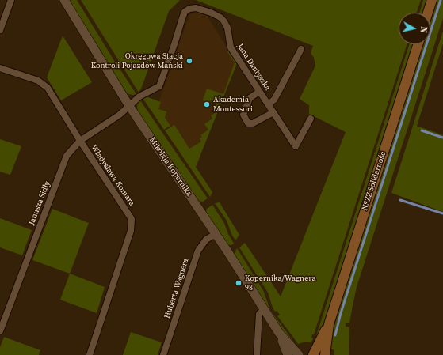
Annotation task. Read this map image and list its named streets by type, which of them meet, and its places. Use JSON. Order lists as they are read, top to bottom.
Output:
{
  "streets": {
    "main road": ["NSZZ Solidarność"],
    "street": [
      "Jana Dantyszka",
      "Mikołaja Kopernika",
      "Władysława Komara",
      "Janusza Sidły",
      "Huberta Wagnera"
    ]
  },
  "crossings": [
    ["Jana Dantyszka", "Mikołaja Kopernika"],
    ["Jana Dantyszka", "Janusza Sidły"],
    ["Mikołaja Kopernika", "Janusza Sidły"],
    ["Mikołaja Kopernika", "Huberta Wagnera"],
    ["Władysława Komara", "Janusza Sidły"]
  ],
  "places": ["Okręgowa Stacja Kontroli Pojazdów Mański", "Akademia Montessori", "Kopernika/Wagnera 98"],
  "north": "right"
}
